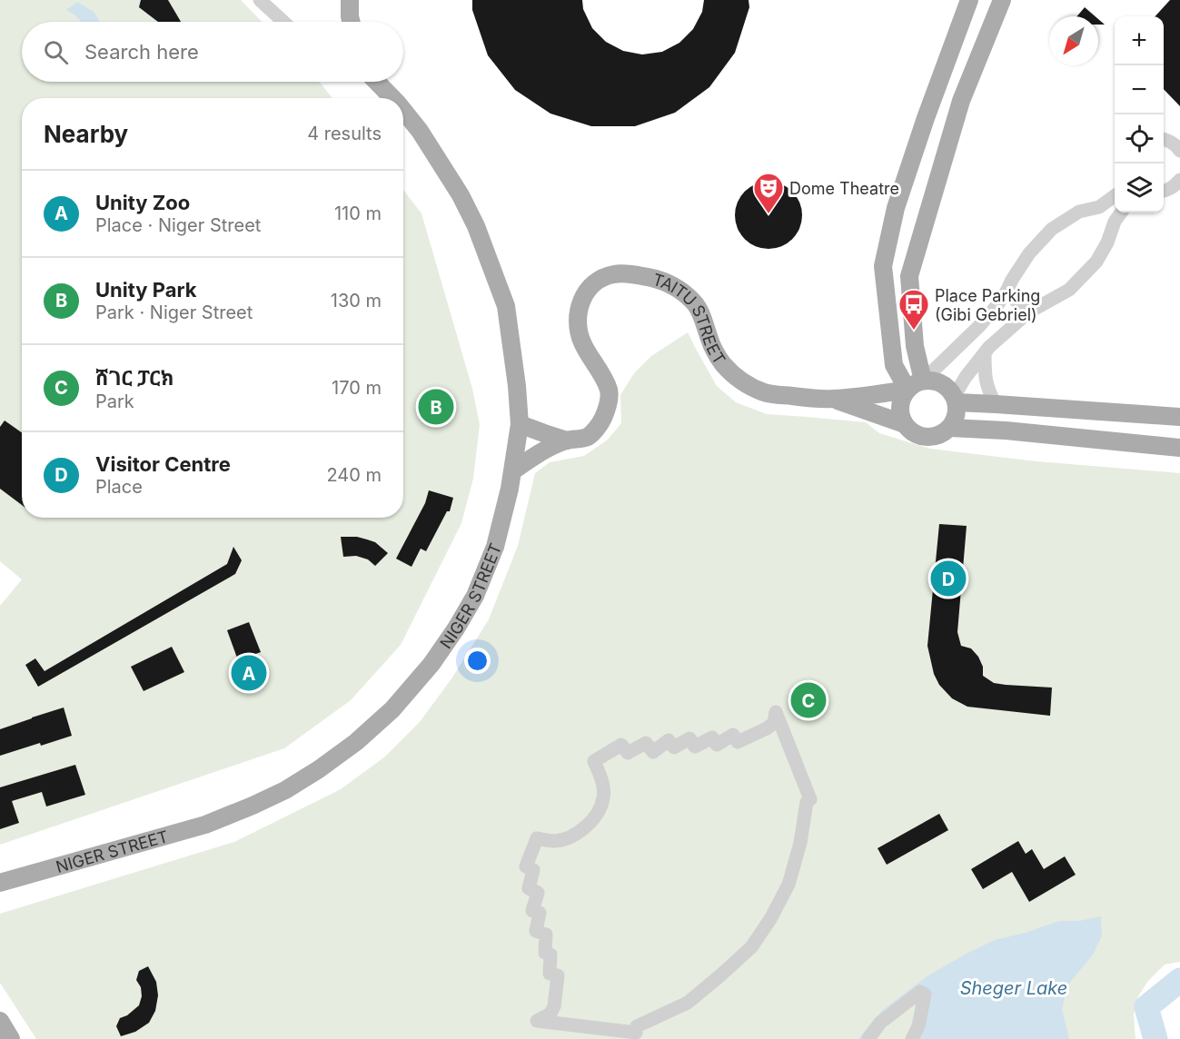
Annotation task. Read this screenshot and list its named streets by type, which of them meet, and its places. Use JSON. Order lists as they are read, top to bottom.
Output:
{
  "streets": {
    "main road": ["TAITU STREET", "NIGER STREET"]
  },
  "crossings": [
    ["TAITU STREET", "NIGER STREET"]
  ],
  "water": ["Sheger Lake"],
  "places": {
    "theatre": ["Dome Theatre"],
    "bus stop": ["Place Parking (Gibi Gebriel)"]
  },
  "north": "bottom left",
  "page": {
    "map_buttons": ["+", "−"],
    "search": "Search here",
    "heading": ["Nearby", "4 results"],
    "list": [
      {
        "mark": "A",
        "name": "Unity Zoo",
        "note": "Place · Niger Street",
        "value": "110 m"
      },
      {
        "mark": "B",
        "name": "Unity Park",
        "note": "Park · Niger Street",
        "value": "130 m"
      },
      {
        "mark": "C",
        "name": "ሸገር ፓርክ",
        "note": "Park",
        "value": "170 m"
      },
      {
        "mark": "D",
        "name": "Visitor Centre",
        "note": "Place",
        "value": "240 m"
      }
    ],
    "pins": [
      "B",
      "D",
      "A",
      "C"
    ]
  }
}
